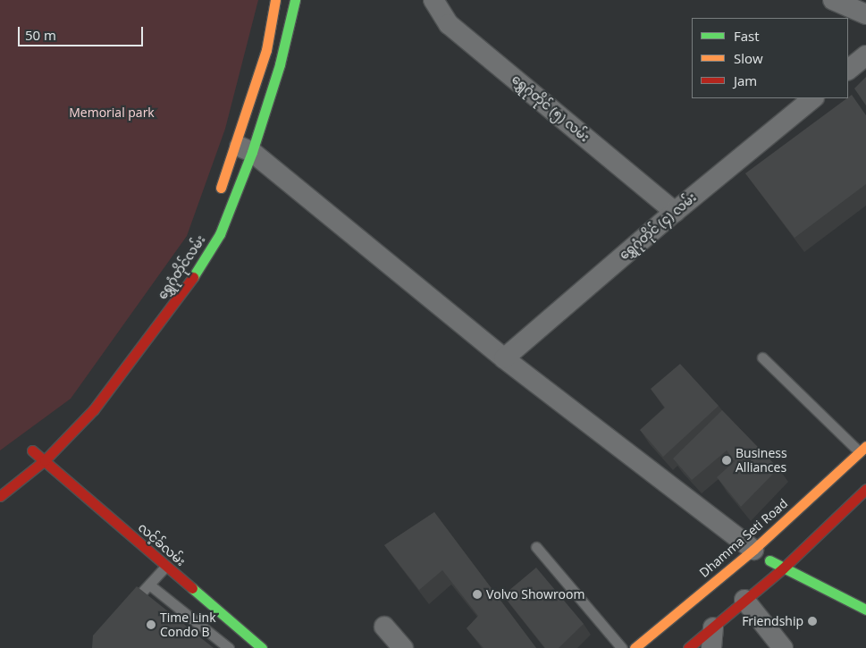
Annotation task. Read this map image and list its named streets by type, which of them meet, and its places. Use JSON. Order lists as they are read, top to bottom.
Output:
{
  "streets": {
    "main road": ["ရွှေဂုံတိုင်လမ်း", "Dhamma Seti Road", "လင့်ခ်လမ်း"],
    "street": ["ရွှေဂုံတိုင် (၅) လမ်း", "ရွှေဂုံတိုင် (၄) လမ်း"]
  },
  "crossings": [
    ["ရွှေဂုံတိုင် (၅) လမ်း", "ရွှေဂုံတိုင် (၄) လမ်း"],
    ["ရွှေဂုံတိုင်လမ်း", "လင့်ခ်လမ်း"]
  ],
  "parks": ["Memorial park"],
  "places": [
    "Business Alliances",
    "Volvo Showroom",
    "Friendship",
    "Time Link Condo B"
  ],
  "legend": ["Fast", "Slow", "Jam"],
  "scale_bar": "50 m"
}
